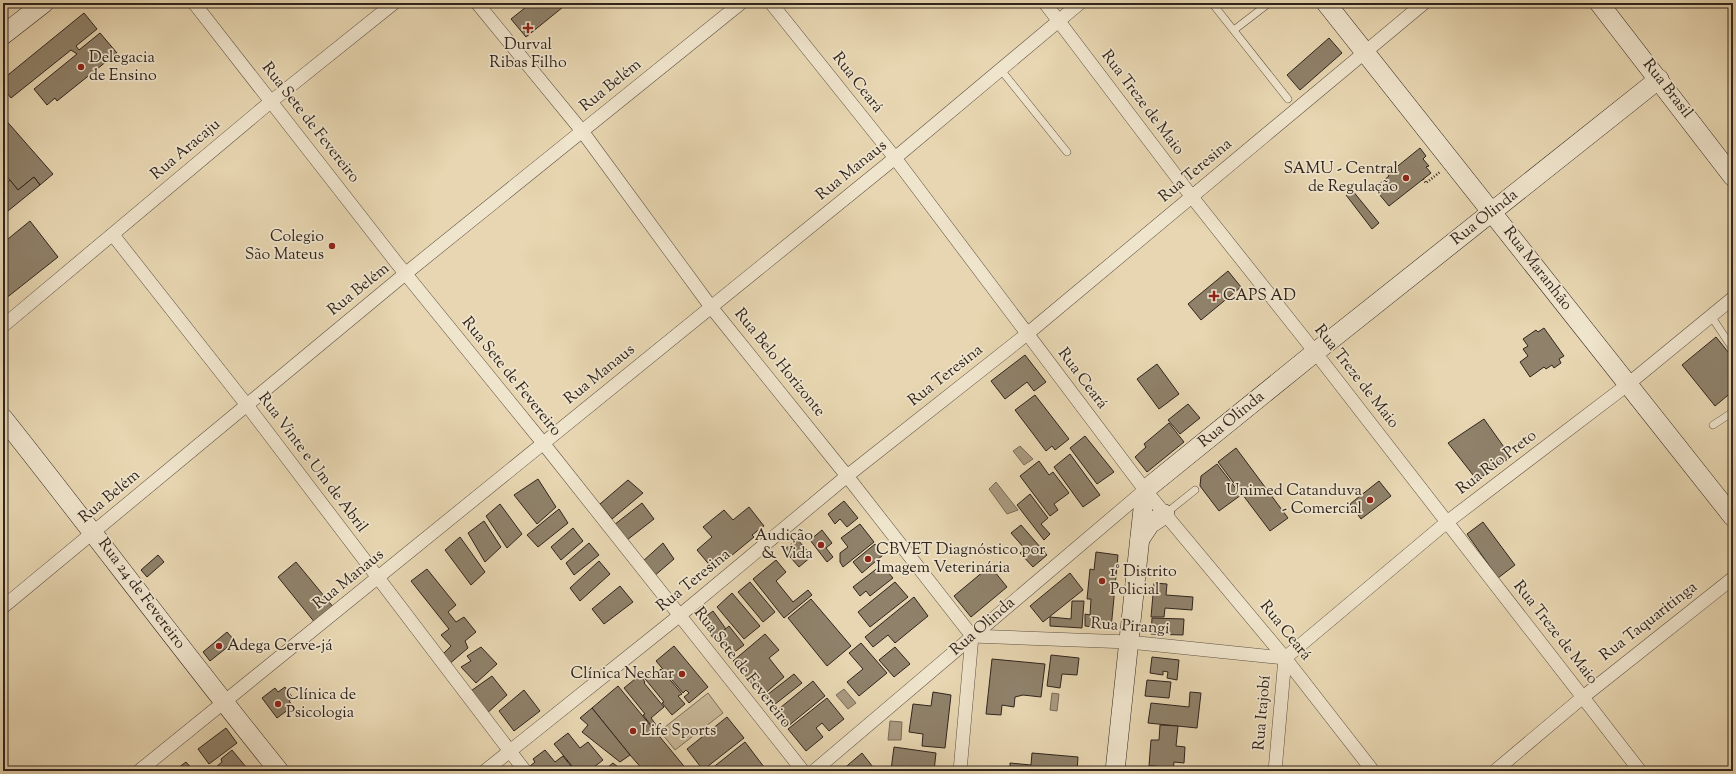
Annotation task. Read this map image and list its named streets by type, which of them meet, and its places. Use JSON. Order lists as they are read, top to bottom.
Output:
{
  "streets": {
    "street": [
      "Rua Ceará",
      "Rua Belém",
      "Rua Brasil",
      "Rua Treze de Maio",
      "Rua Sete de Fevereiro",
      "Rua Aracaju",
      "Rua Manaus",
      "Rua Teresina",
      "Rua Olinda",
      "Rua Maranhão",
      "Rua Belo Horizonte",
      "Rua Vinte e Um de Abril",
      "Rua Rio Preto",
      "Rua 24 de Fevereiro",
      "Rua Taquaritinga",
      "Rua Pirangi",
      "Rua Itajobí"
    ]
  },
  "crossings": [
    ["Rua Ceará", "Rua Manaus"],
    ["Rua Ceará", "Rua Teresina"],
    ["Rua Ceará", "Rua Olinda"],
    ["Rua Ceará", "Rua Rio Preto"],
    ["Rua Ceará", "Rua Pirangi"],
    ["Rua Ceará", "Rua Itajobí"],
    ["Rua Belém", "Rua Sete de Fevereiro"],
    ["Rua Belém", "Rua Belo Horizonte"],
    ["Rua Belém", "Rua Vinte e Um de Abril"],
    ["Rua Belém", "Rua 24 de Fevereiro"],
    ["Rua Brasil", "Rua Olinda"],
    ["Rua Treze de Maio", "Rua Manaus"],
    ["Rua Treze de Maio", "Rua Teresina"],
    ["Rua Treze de Maio", "Rua Olinda"],
    ["Rua Treze de Maio", "Rua Rio Preto"],
    ["Rua Treze de Maio", "Rua Taquaritinga"],
    ["Rua Sete de Fevereiro", "Rua Aracaju"],
    ["Rua Sete de Fevereiro", "Rua Manaus"],
    ["Rua Sete de Fevereiro", "Rua Teresina"],
    ["Rua Aracaju", "Rua Vinte e Um de Abril"],
    ["Rua Manaus", "Rua Belo Horizonte"],
    ["Rua Manaus", "Rua Vinte e Um de Abril"],
    ["Rua Manaus", "Rua 24 de Fevereiro"],
    ["Rua Teresina", "Rua Maranhão"],
    ["Rua Teresina", "Rua Belo Horizonte"],
    ["Rua Teresina", "Rua Vinte e Um de Abril"],
    ["Rua Olinda", "Rua Maranhão"],
    ["Rua Olinda", "Rua Belo Horizonte"],
    ["Rua Olinda", "Rua Pirangi"],
    ["Rua Maranhão", "Rua Rio Preto"],
    ["Rua Belo Horizonte", "Rua Pirangi"],
    ["Rua Rio Preto", "Rua Pirangi"],
    ["Rua Rio Preto", "Rua Itajobí"],
    ["Rua Pirangi", "Rua Itajobí"]
  ],
  "places": {
    "health": ["Durval Ribas Filho", "CAPS AD"],
    "other": [
      "Delegacia de Ensino",
      "SAMU - Central de Regulação",
      "Colegio São Mateus",
      "Unimed Catanduva - Comercial",
      "Audição & Vida",
      "CBVET Diagnóstico por Imagem Veterinária",
      "1° Distrito Policial",
      "Adega Cerve-já",
      "Clínica Nechar",
      "Clínica de Psicologia",
      "Life Sports"
    ]
  }
}
